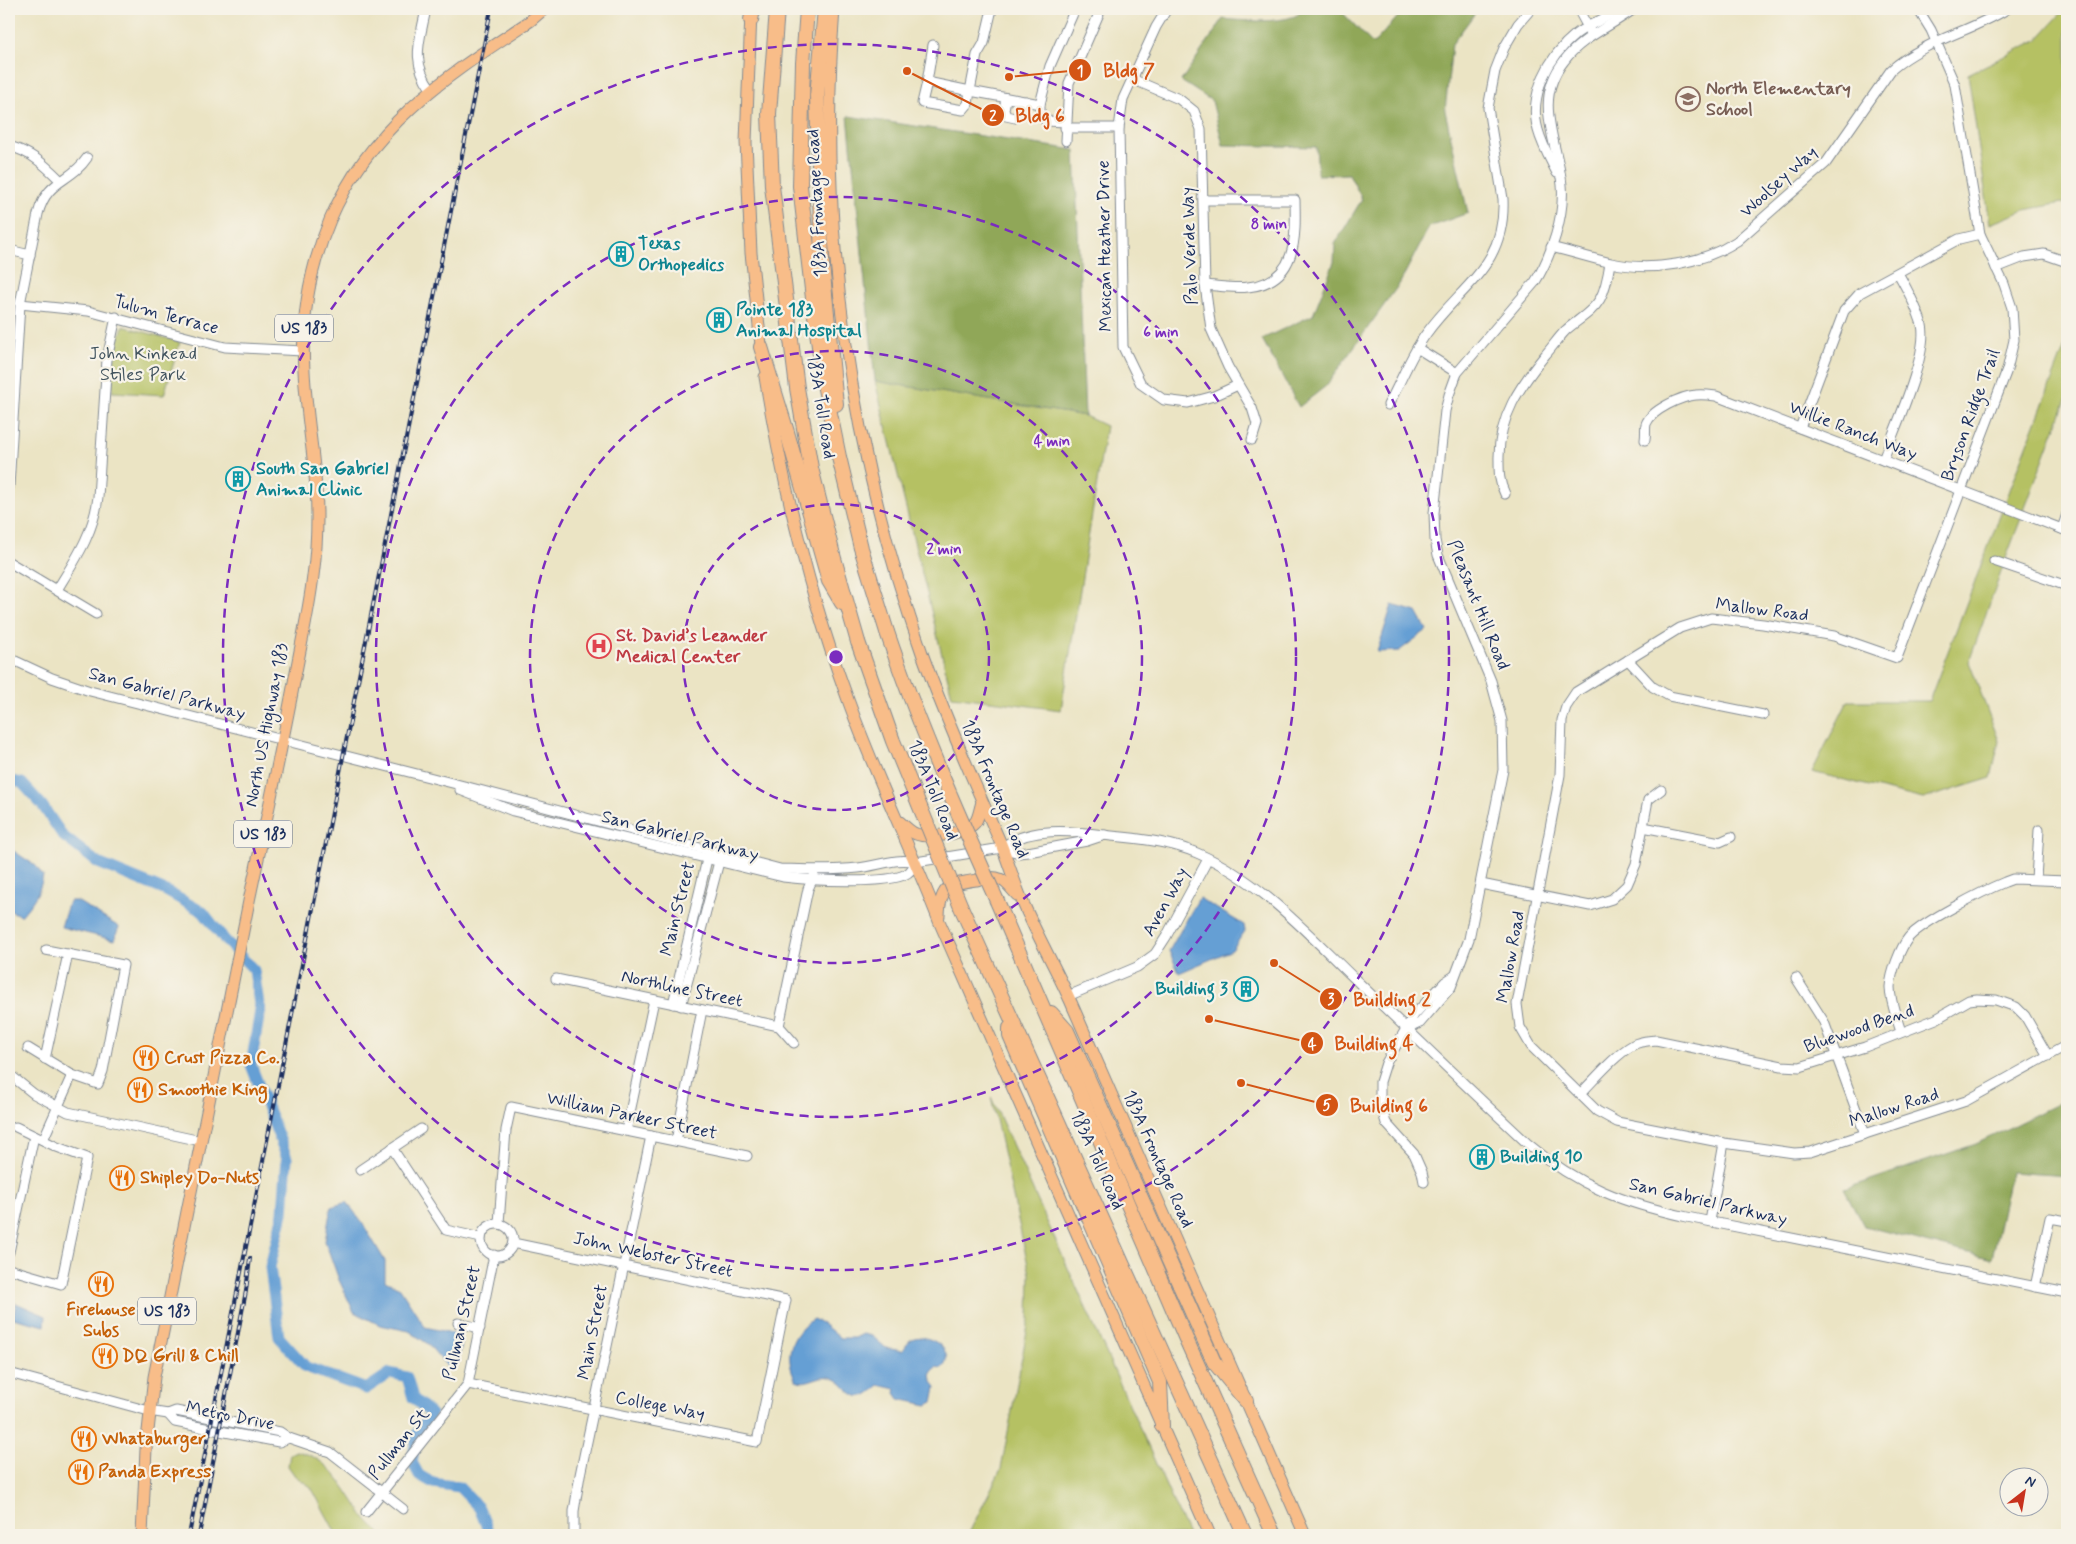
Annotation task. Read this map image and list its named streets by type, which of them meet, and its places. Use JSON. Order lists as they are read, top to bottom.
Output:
{
  "streets": {
    "highway": ["183A Toll Road"],
    "main road": ["183A Frontage Road", "US 183", "North US Highway 183"],
    "street": [
      "Woolsey Way",
      "Mexican Heather Drive",
      "Palo Verde Way",
      "Tulum Terrace",
      "Bryson Ridge Trail",
      "Willie Ranch Way",
      "Pleasant Hill Road",
      "Mallow Road",
      "San Gabriel Parkway",
      "Aven Way",
      "Main Street",
      "Northline Street",
      "Bluewood Bend",
      "William Parker Street",
      "John Webster Street",
      "Pullman Street",
      "College Way",
      "Metro Drive",
      "Pullman St"
    ]
  },
  "crossings": [
    ["Woolsey Way", "Bryson Ridge Trail"],
    ["Woolsey Way", "Pleasant Hill Road"],
    ["183A Frontage Road", "San Gabriel Parkway"],
    ["183A Frontage Road", "Aven Way"],
    ["Mexican Heather Drive", "Palo Verde Way"],
    ["Tulum Terrace", "North US Highway 183"],
    ["Bryson Ridge Trail", "Willie Ranch Way"],
    ["Bryson Ridge Trail", "Mallow Road"],
    ["Pleasant Hill Road", "San Gabriel Parkway"],
    ["Mallow Road", "Bluewood Bend"],
    ["San Gabriel Parkway", "North US Highway 183"],
    ["San Gabriel Parkway", "Aven Way"],
    ["San Gabriel Parkway", "Main Street"],
    ["North US Highway 183", "Metro Drive"],
    ["Main Street", "Northline Street"],
    ["Main Street", "William Parker Street"],
    ["Main Street", "John Webster Street"],
    ["Main Street", "College Way"],
    ["William Parker Street", "John Webster Street"],
    ["William Parker Street", "Pullman Street"],
    ["John Webster Street", "Pullman Street"],
    ["John Webster Street", "College Way"],
    ["Pullman Street", "College Way"],
    ["Pullman Street", "Pullman St"],
    ["Metro Drive", "Pullman St"]
  ],
  "parks": ["John Kinkead Stiles Park"],
  "places": {
    "other": [
      "Bldg 6",
      "Bldg 7",
      "Building 2",
      "Building 4",
      "Building 6"
    ],
    "school or university": ["North Elementary School"],
    "building": [
      "Texas Orthopedics",
      "Pointe 183 Animal Hospital",
      "South San Gabriel Animal Clinic",
      "Building 3",
      "Building 10"
    ],
    "hospital": ["St. David’s Leander Medical Center"],
    "restaurant": [
      "Crust Pizza Co.",
      "Smoothie King",
      "Shipley Do-Nuts",
      "Firehouse Subs",
      "DQ Grill & Chill",
      "Whataburger",
      "Panda Express"
    ]
  },
  "north": "top right",
  "rings": [
    "8 min",
    "6 min",
    "4 min",
    "2 min"
  ]
}
